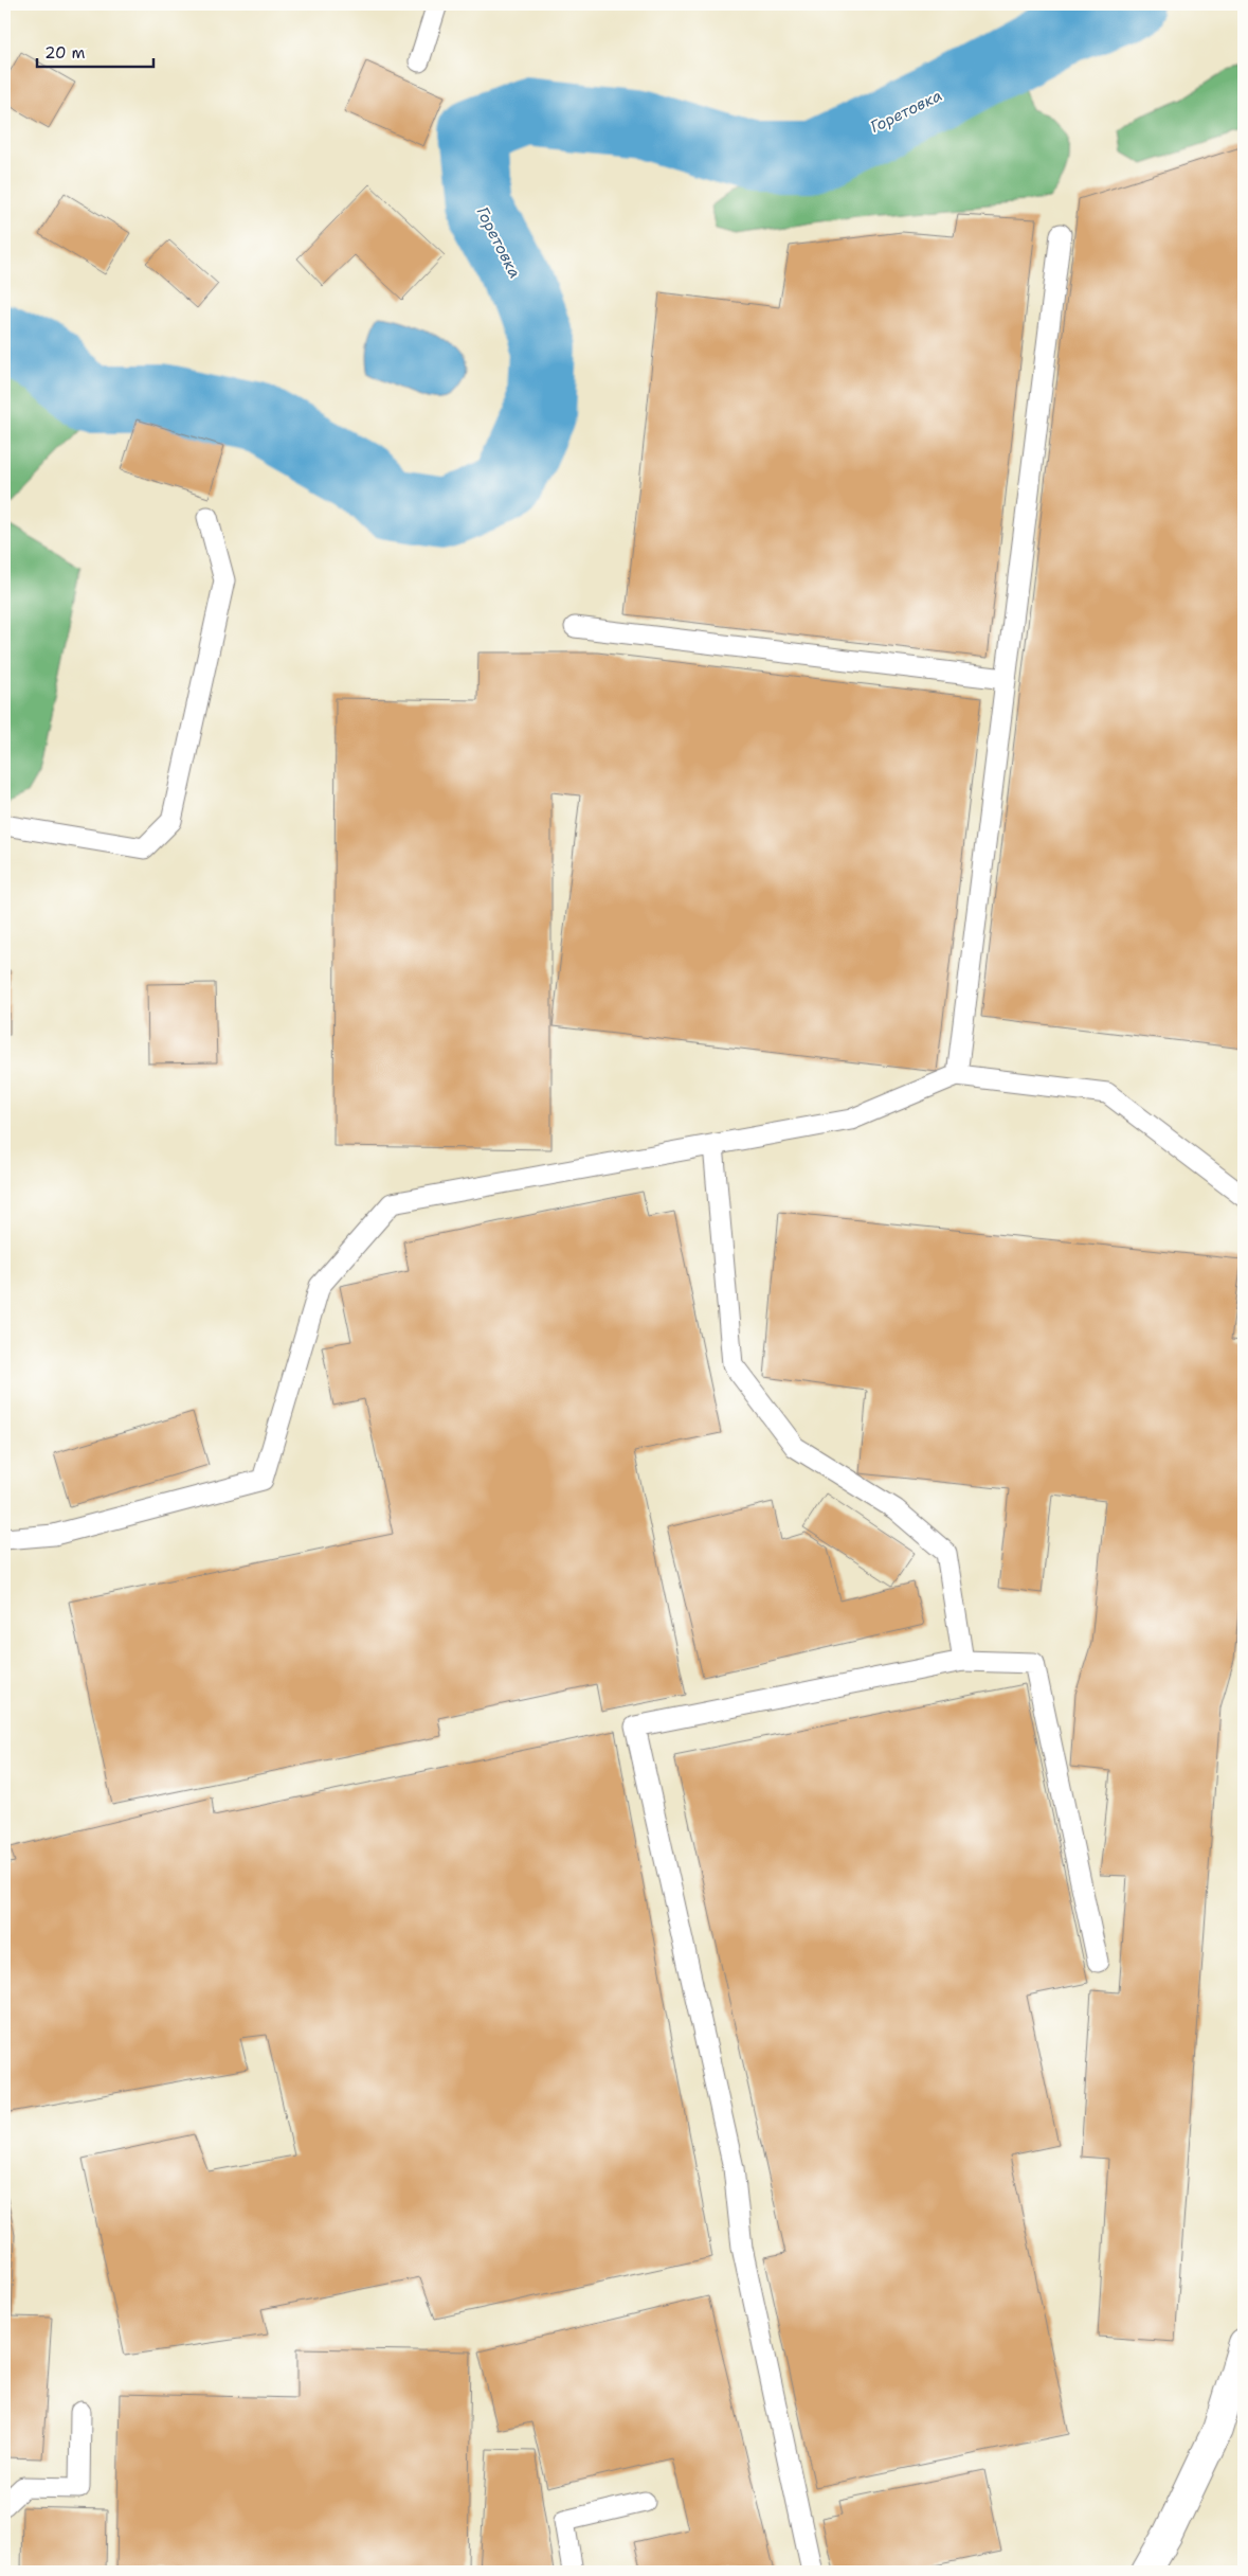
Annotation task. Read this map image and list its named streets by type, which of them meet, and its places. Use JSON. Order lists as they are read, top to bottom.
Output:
{
  "water": ["Горетовка"],
  "scale_bar": "20 m"
}
